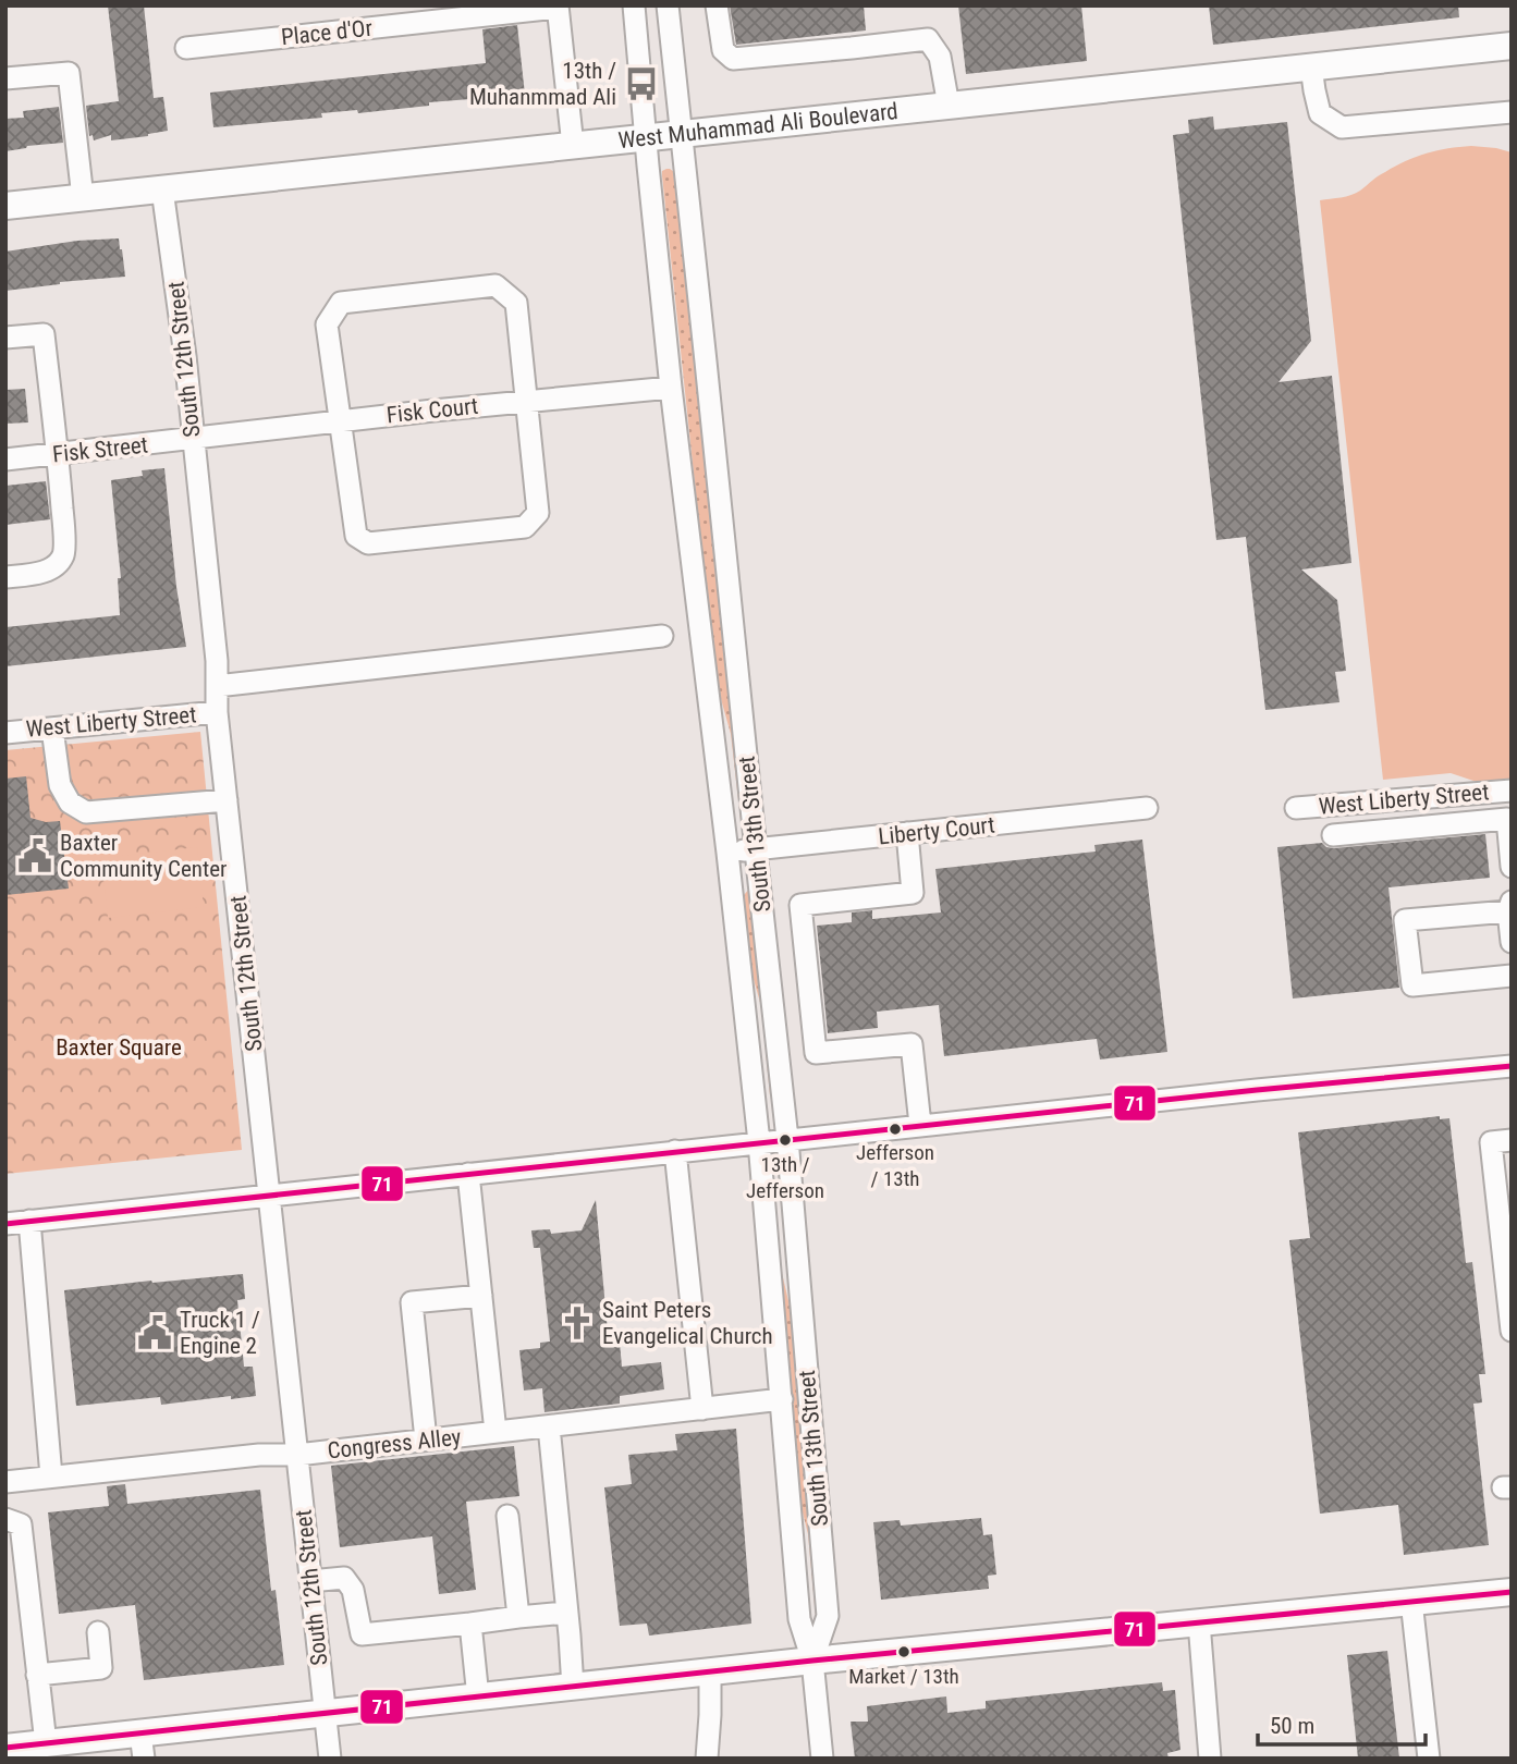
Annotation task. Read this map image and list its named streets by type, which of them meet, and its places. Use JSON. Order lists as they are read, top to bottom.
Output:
{
  "streets": {
    "main road": ["West Muhammad Ali Boulevard"],
    "street": [
      "Place d'Or",
      "South 12th Street",
      "Fisk Court",
      "Fisk Street",
      "West Liberty Street",
      "Liberty Court",
      "South 13th Street",
      "Congress Alley"
    ]
  },
  "crossings": [
    ["West Muhammad Ali Boulevard", "South 12th Street"],
    ["West Muhammad Ali Boulevard", "South 13th Street"],
    ["South 12th Street", "Fisk Court"],
    ["South 12th Street", "Fisk Street"],
    ["South 12th Street", "West Liberty Street"],
    ["South 12th Street", "Congress Alley"],
    ["Fisk Court", "Fisk Street"],
    ["Fisk Court", "South 13th Street"],
    ["Liberty Court", "South 13th Street"],
    ["South 13th Street", "Congress Alley"]
  ],
  "parks": ["Baxter Square"],
  "places": {
    "bus stop": ["13th / Muhanmmad Ali"],
    "public building": ["Baxter Community Center", "Truck 1 / Engine 2"],
    "other": ["Jefferson / 13th", "13th / Jefferson", "Market / 13th"],
    "church": ["Saint Peters Evangelical Church"]
  },
  "lines": ["transit line 71"],
  "scale_bar": "50 m"
}
